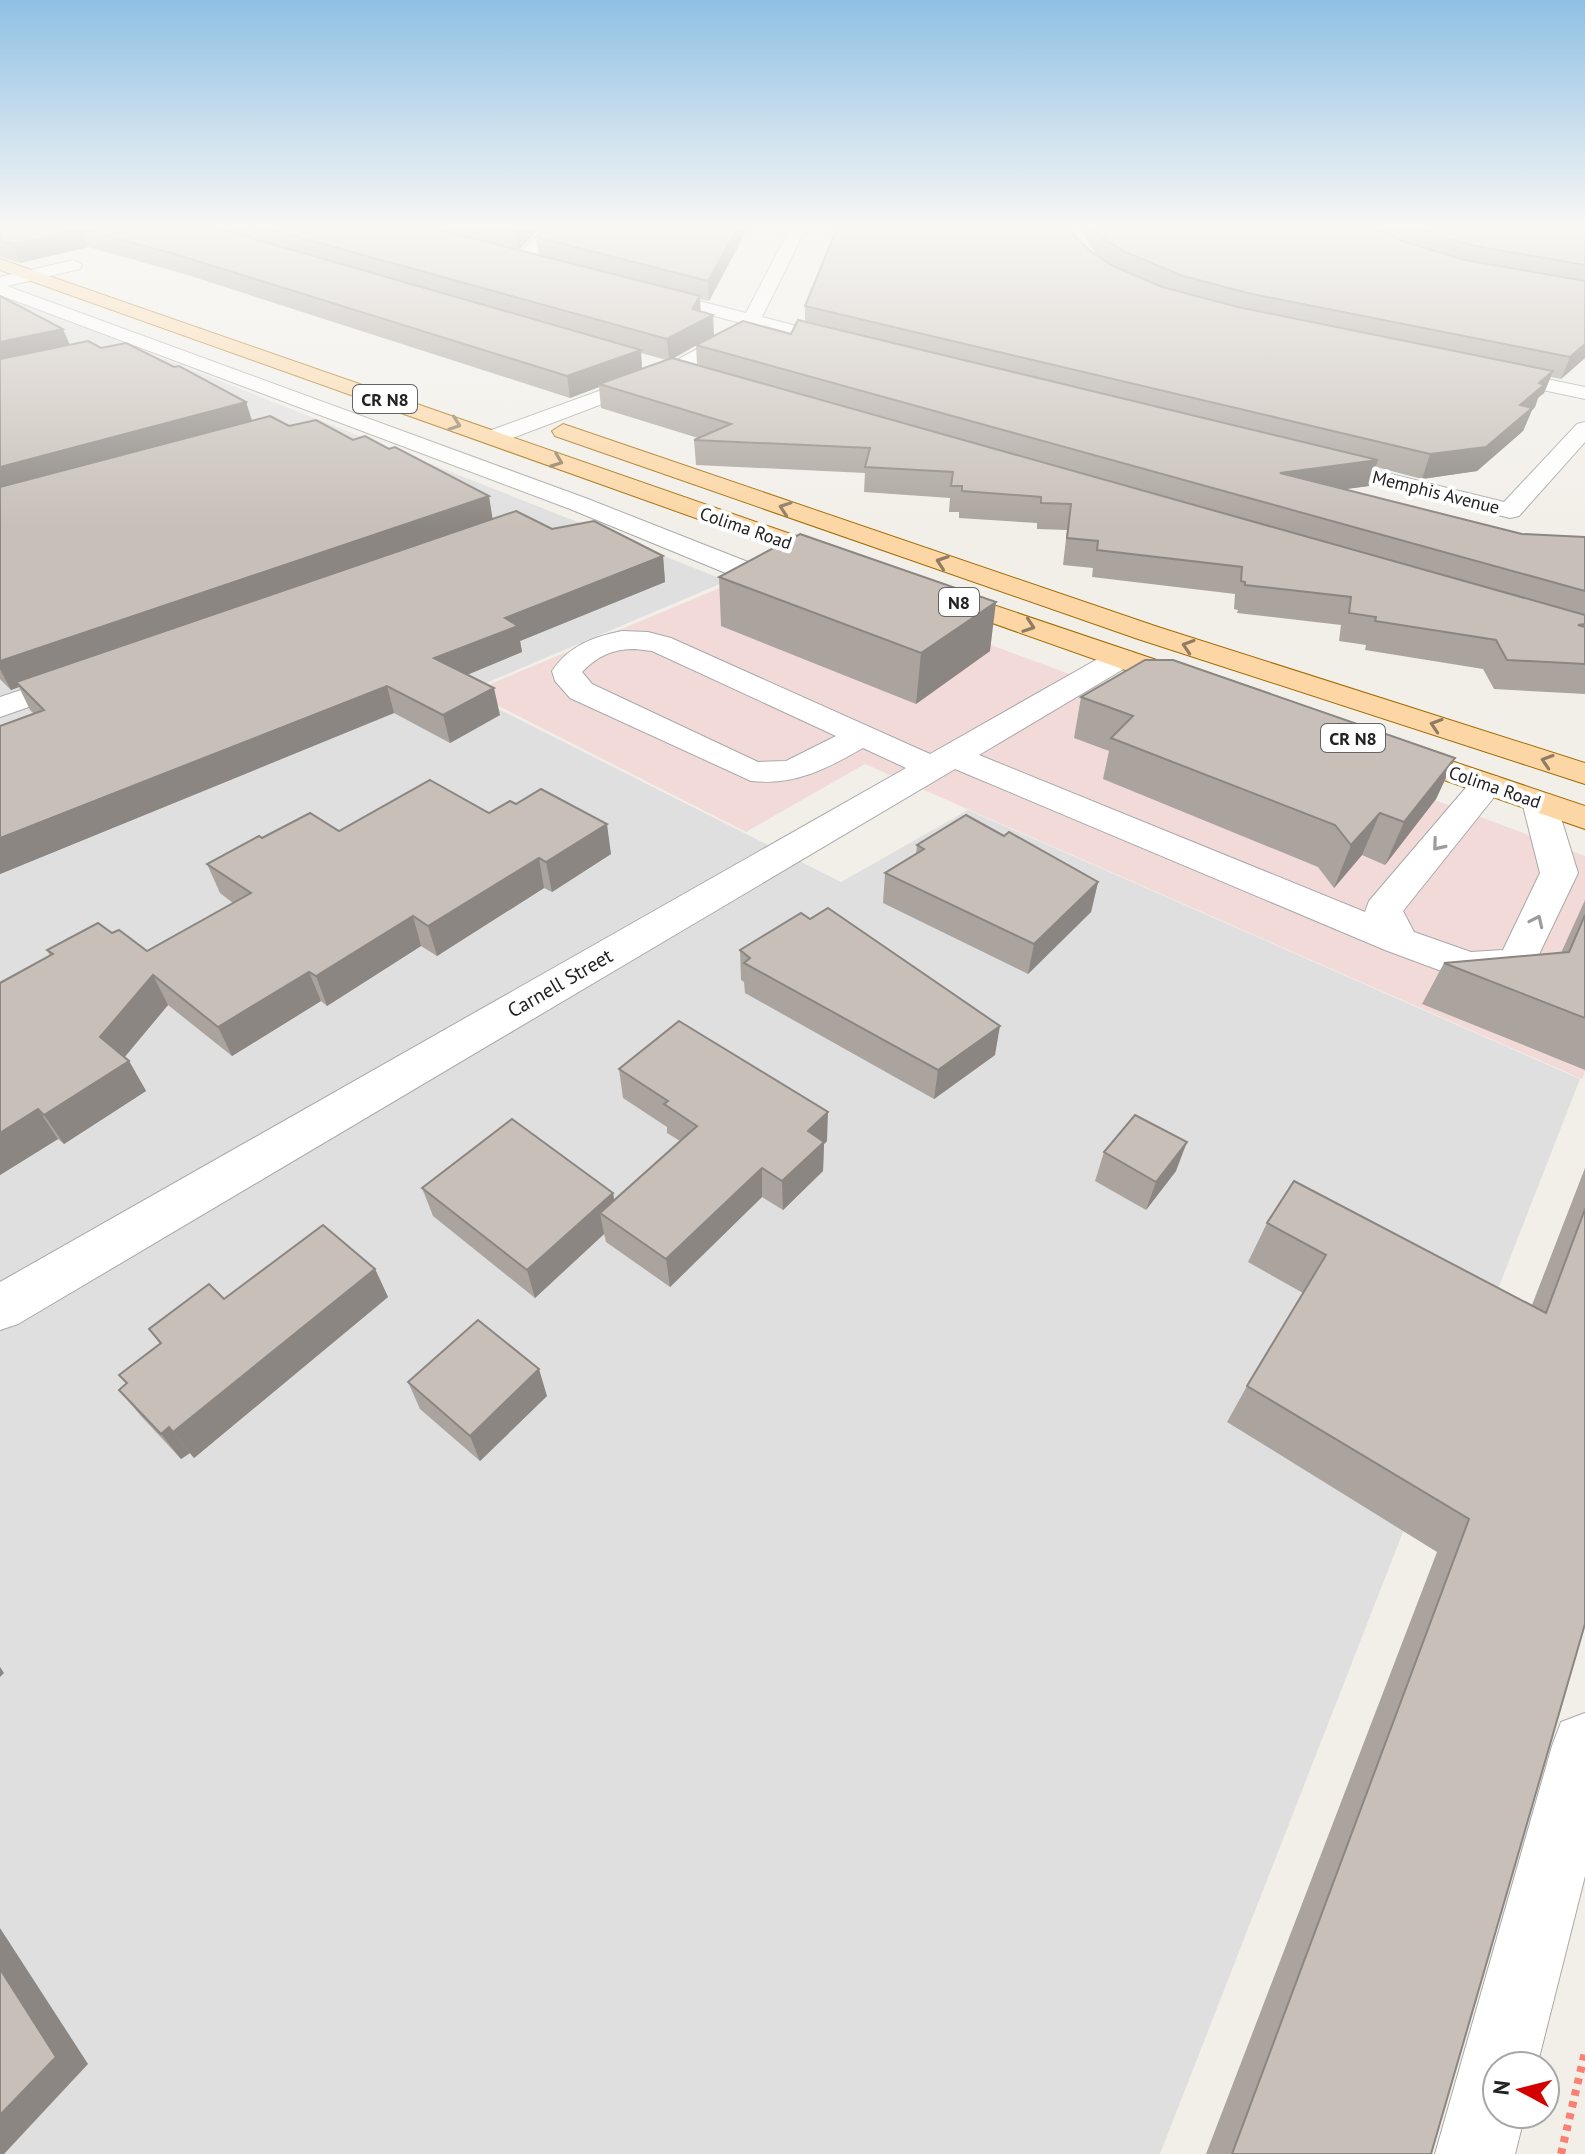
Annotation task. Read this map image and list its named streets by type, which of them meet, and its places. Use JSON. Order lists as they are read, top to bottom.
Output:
{
  "streets": {
    "main road": ["CR N8", "Colima Road", "N8"],
    "street": ["Memphis Avenue", "Carnell Street"]
  },
  "crossings": [
    ["Colima Road", "Carnell Street"]
  ],
  "north": "left"
}
